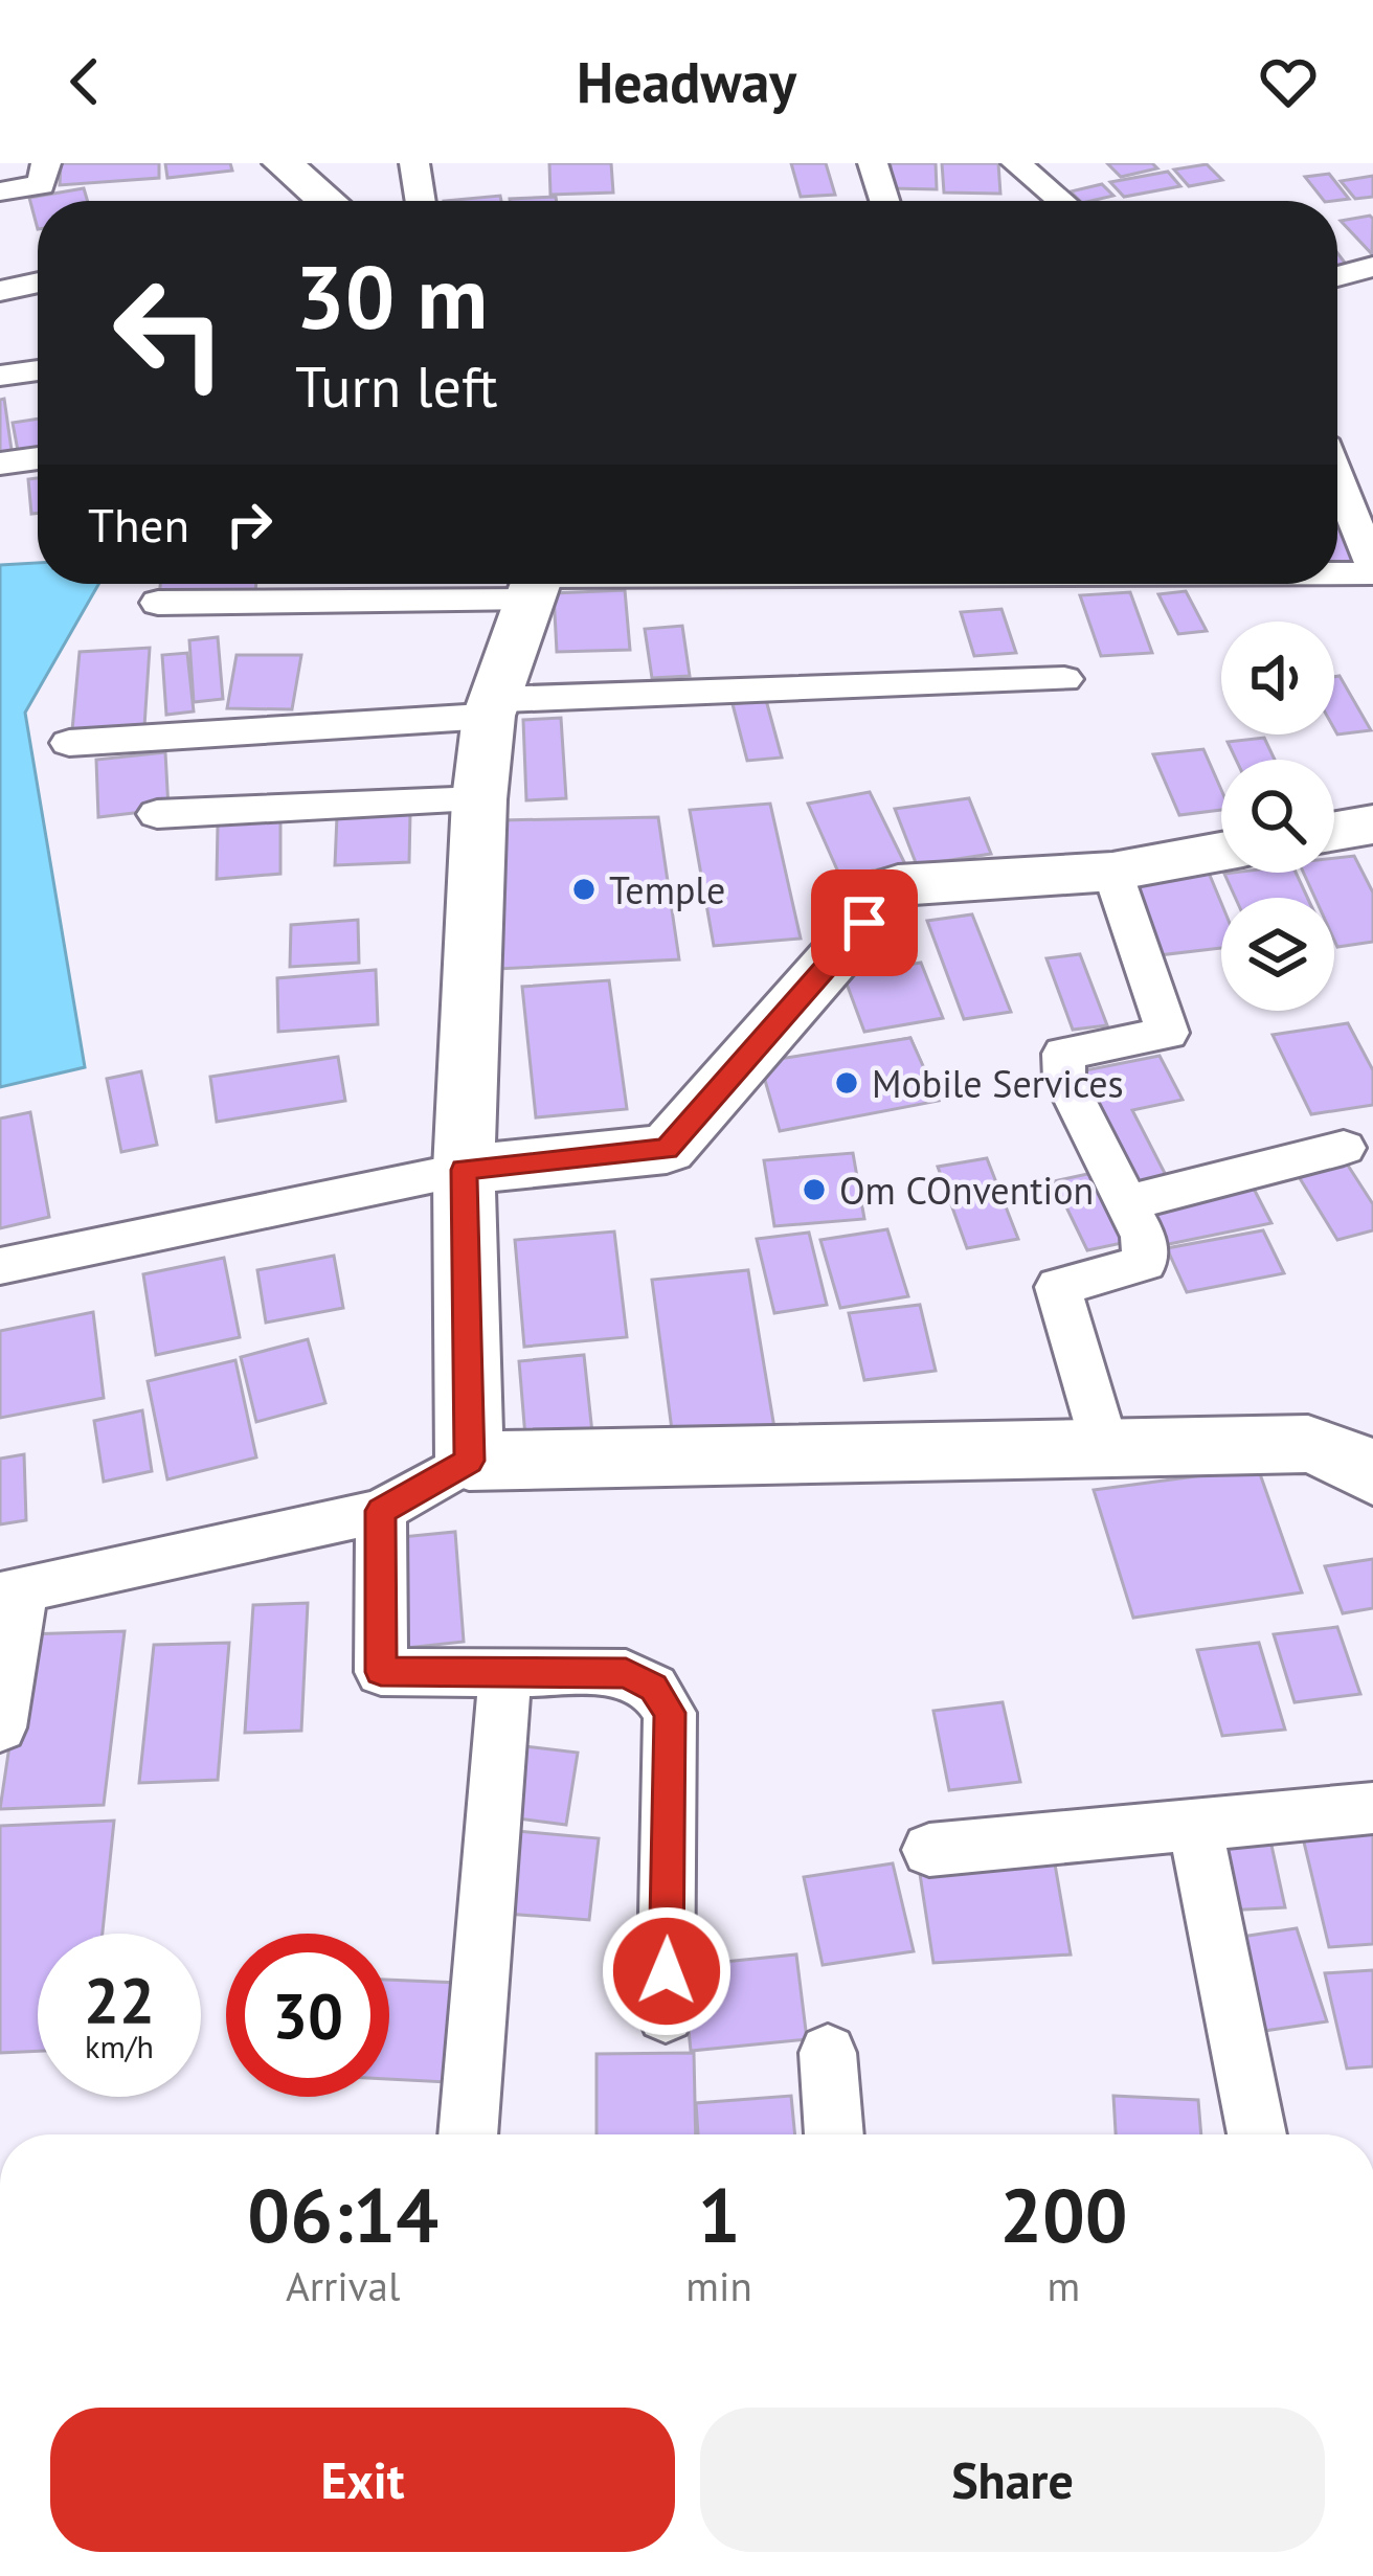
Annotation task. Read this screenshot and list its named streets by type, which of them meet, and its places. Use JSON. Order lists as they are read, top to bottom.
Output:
{
  "places": ["Temple", "Mobile Services", "Om COnvention"],
  "page": {
    "header": "Headway",
    "turn": ["30 m", "Turn left"],
    "then": "Then",
    "speed": "22 km/h",
    "limit": "30",
    "eta": [
      "06:14",
      "Arrival",
      "1",
      "min",
      "200",
      "m"
    ],
    "buttons": ["Exit", "Share"]
  }
}
